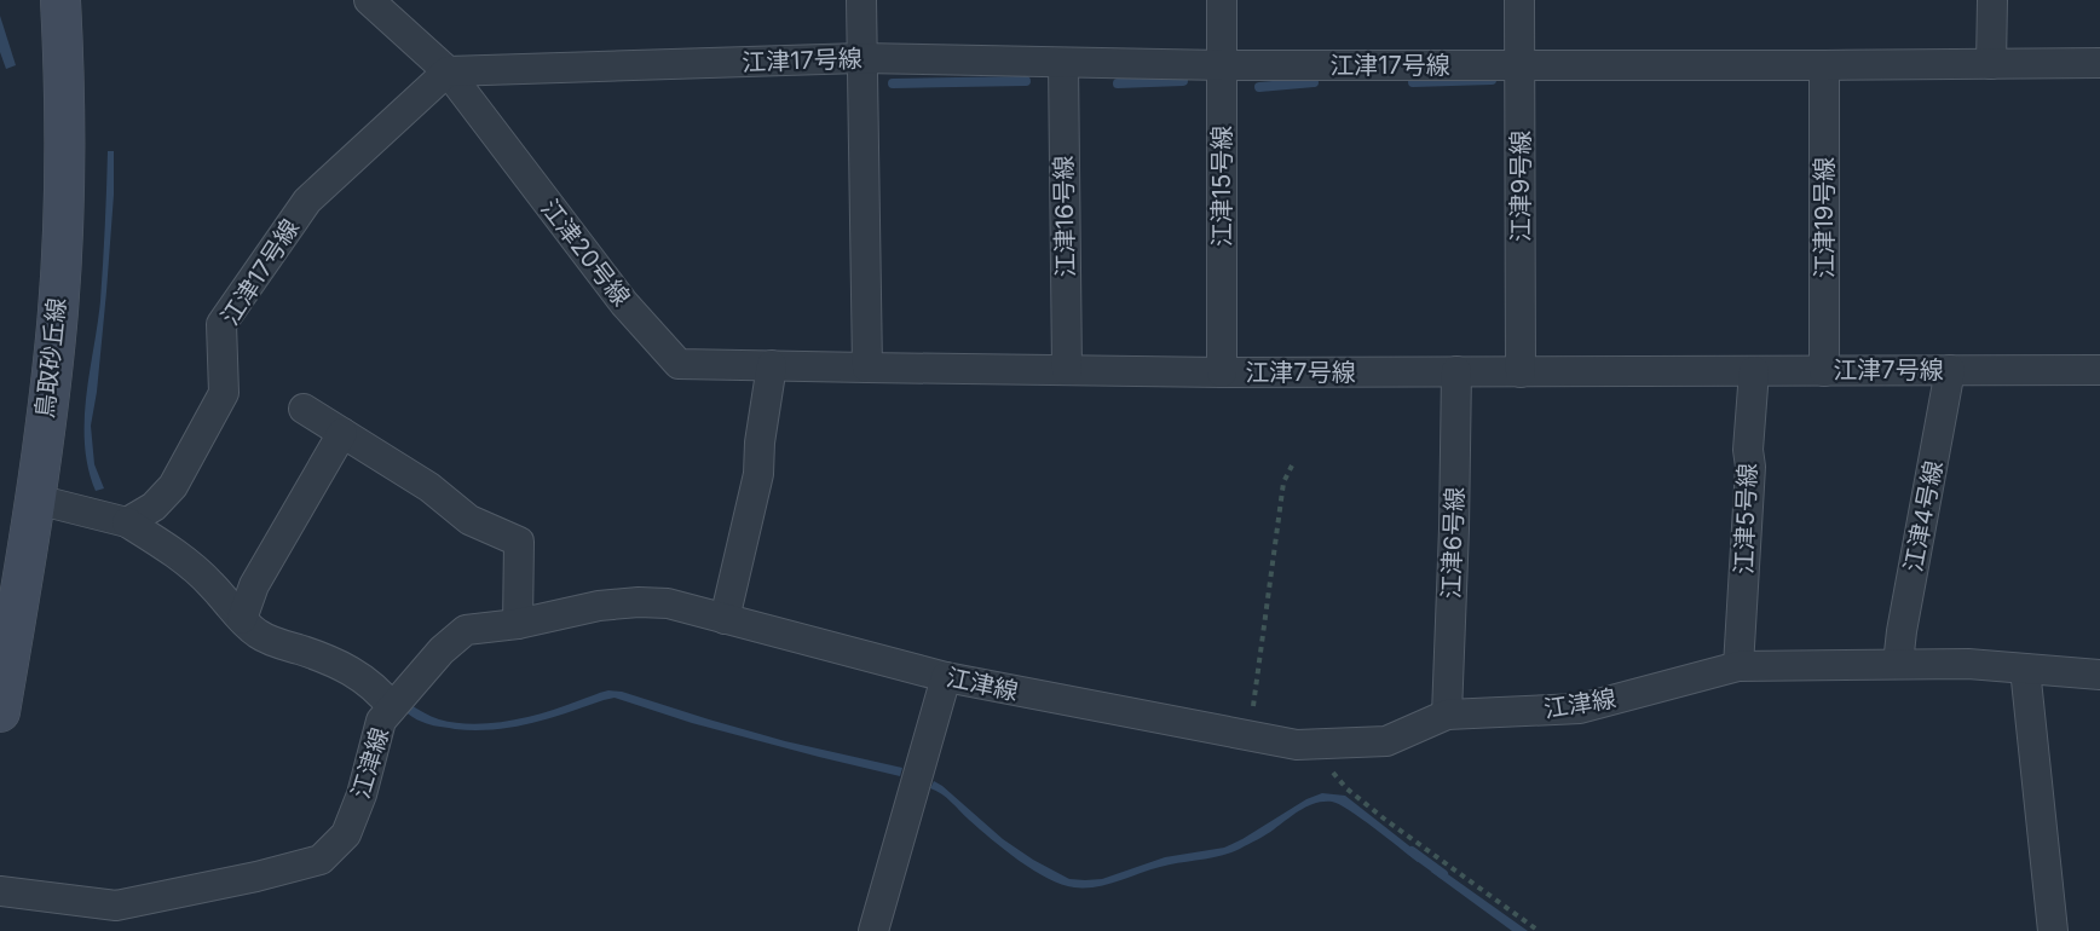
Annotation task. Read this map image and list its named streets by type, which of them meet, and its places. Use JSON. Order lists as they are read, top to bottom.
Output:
{
  "streets": {
    "main road": ["鳥取砂丘線"],
    "street": [
      "江津17号線",
      "江津15号線",
      "江津9号線",
      "江津16号線",
      "江津19号線",
      "江津20号線",
      "江津7号線",
      "江津4号線",
      "江津5号線",
      "江津6号線",
      "江津線"
    ]
  },
  "crossings": [
    ["江津17号線", "江津15号線"],
    ["江津17号線", "江津9号線"],
    ["江津17号線", "江津16号線"],
    ["江津17号線", "江津19号線"],
    ["江津17号線", "江津20号線"],
    ["江津15号線", "江津7号線"],
    ["江津9号線", "江津7号線"],
    ["江津16号線", "江津7号線"],
    ["江津19号線", "江津7号線"],
    ["江津20号線", "江津7号線"],
    ["江津7号線", "江津4号線"],
    ["江津7号線", "江津5号線"],
    ["江津7号線", "江津6号線"],
    ["江津4号線", "江津線"],
    ["江津5号線", "江津線"],
    ["江津6号線", "江津線"]
  ]
}
